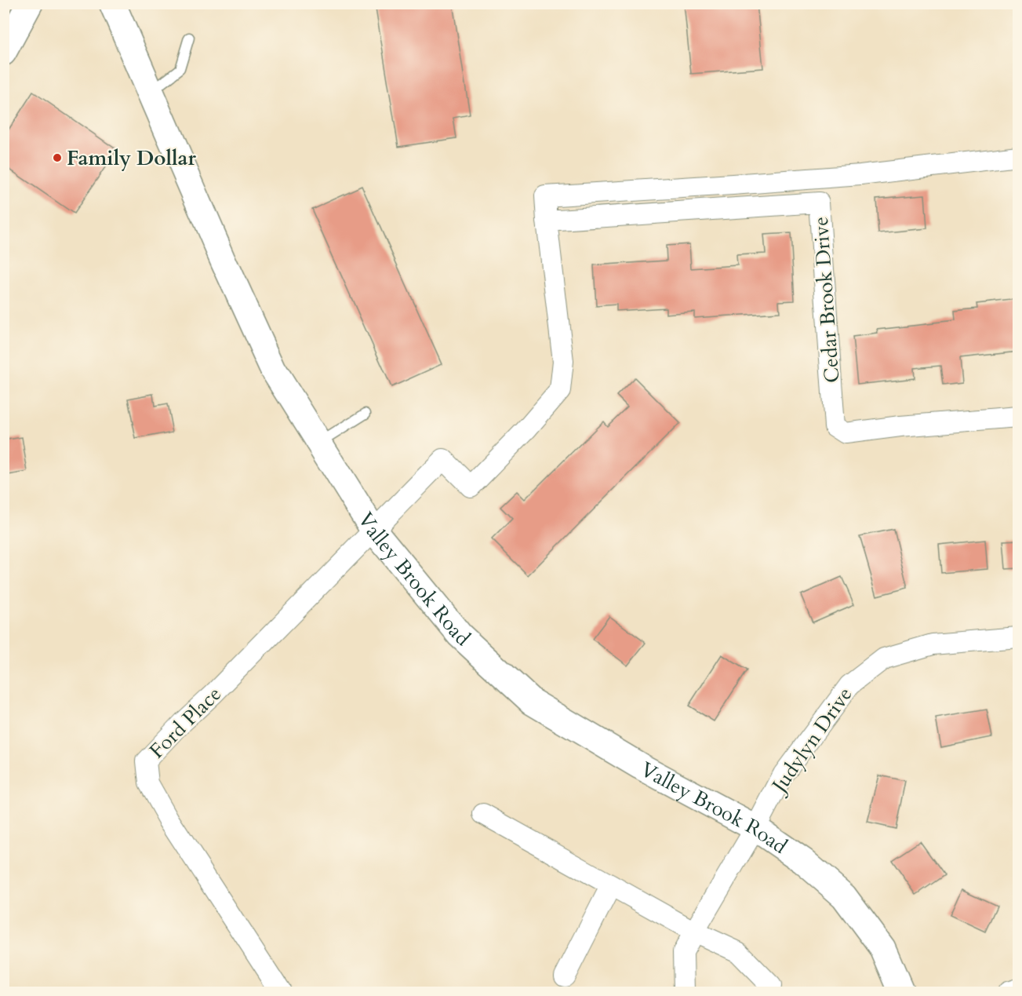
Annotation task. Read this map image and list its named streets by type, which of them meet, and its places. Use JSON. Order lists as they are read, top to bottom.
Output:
{
  "streets": {
    "main road": ["Valley Brook Road"],
    "street": ["Cedar Brook Drive", "Ford Place", "Judylyn Drive"]
  },
  "crossings": [
    ["Valley Brook Road", "Ford Place"],
    ["Valley Brook Road", "Judylyn Drive"]
  ],
  "places": ["Family Dollar"]
}
